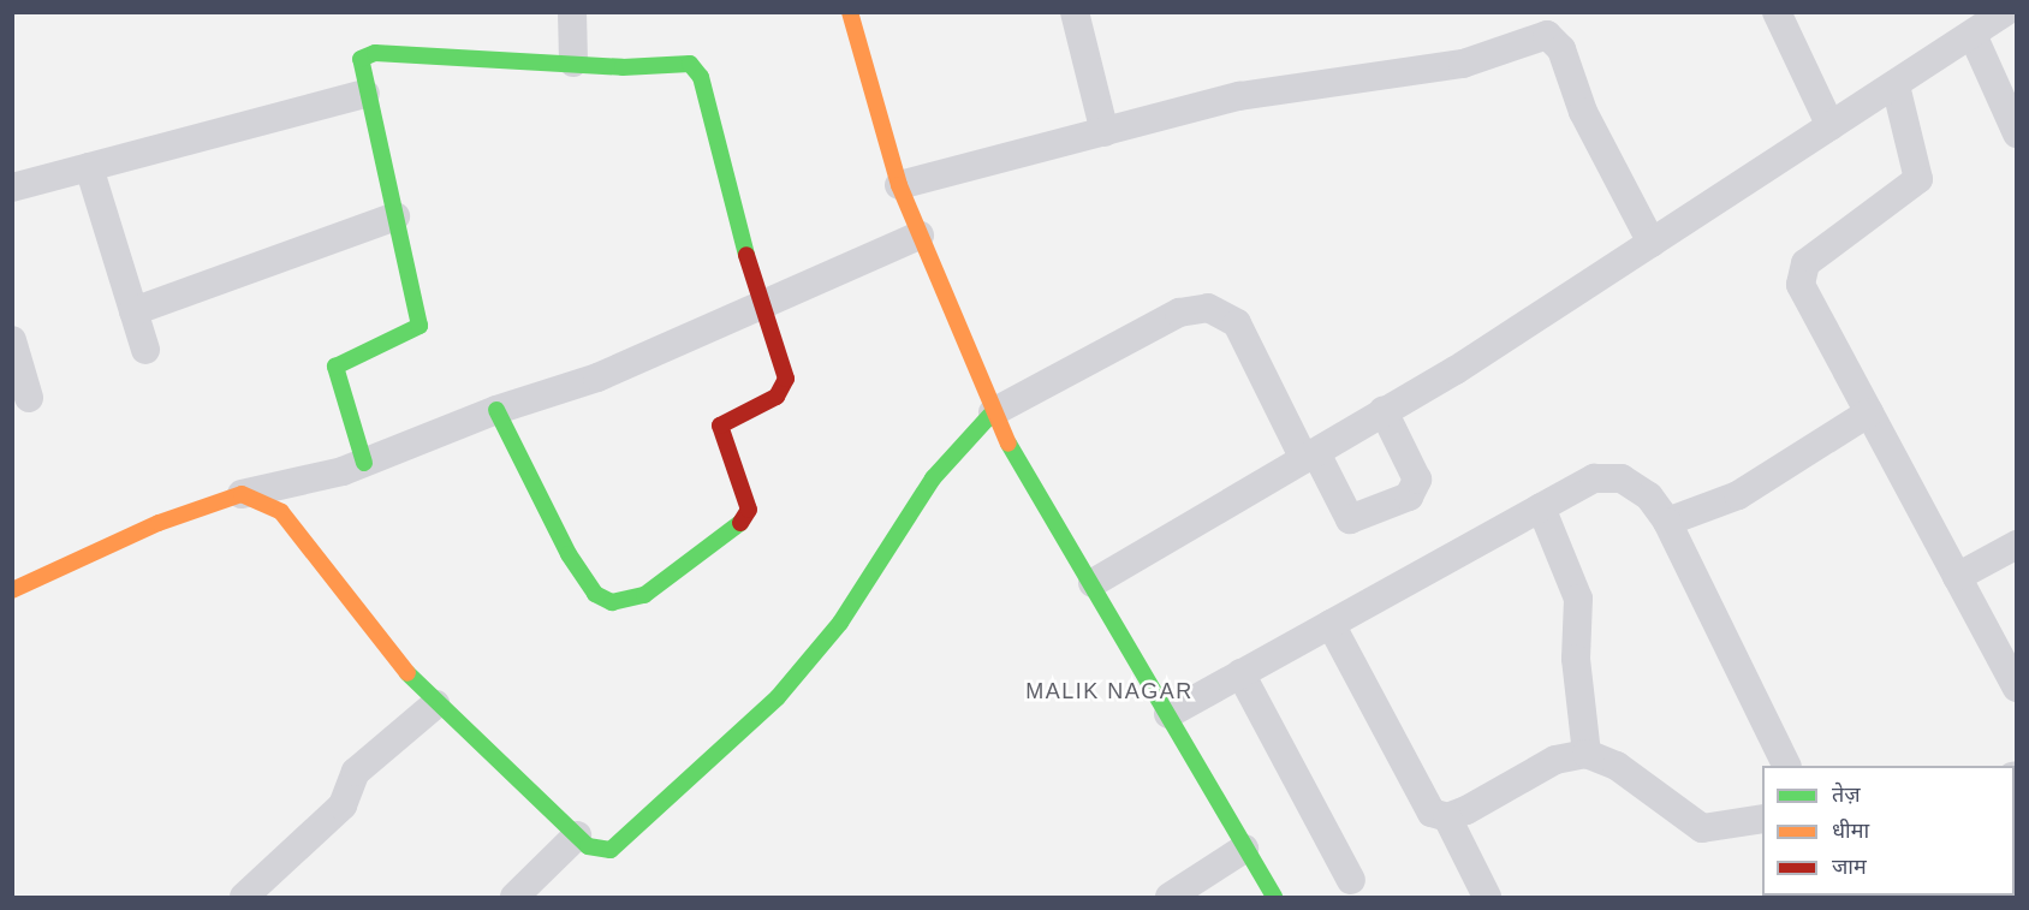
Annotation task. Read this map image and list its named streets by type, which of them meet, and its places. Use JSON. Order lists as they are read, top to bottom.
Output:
{
  "districts": ["MALIK NAGAR"],
  "legend": ["तेज़", "धीमा", "जाम"]
}
